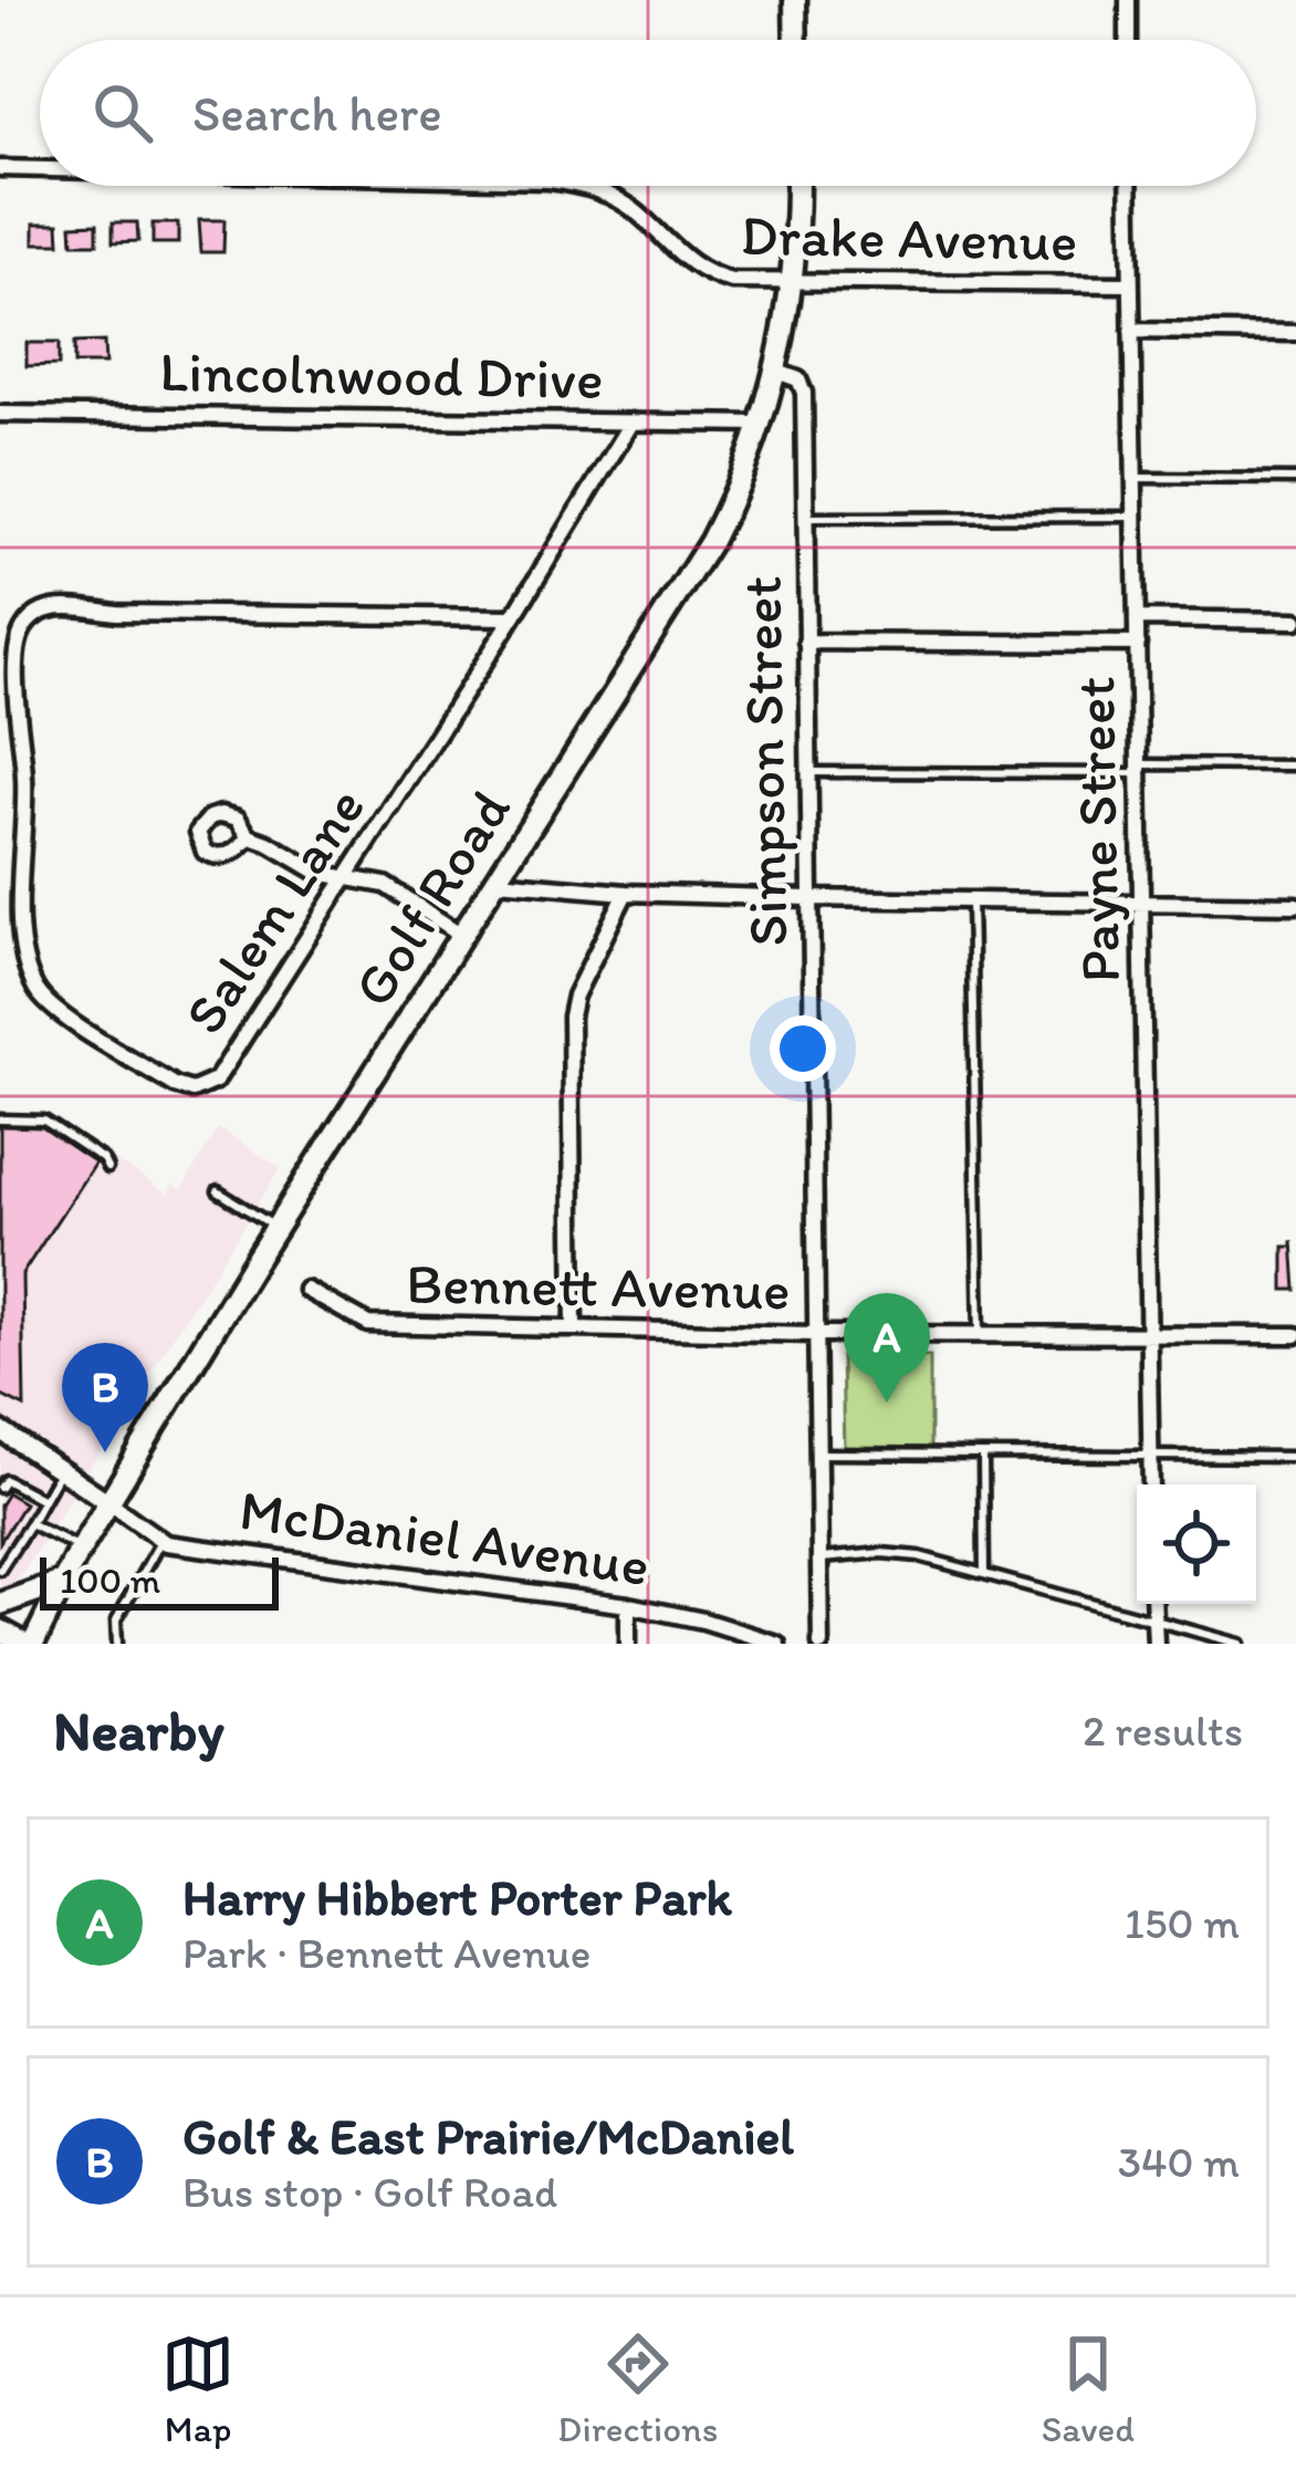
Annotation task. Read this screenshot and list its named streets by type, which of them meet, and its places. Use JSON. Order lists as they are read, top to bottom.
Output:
{
  "streets": {
    "main road": ["Golf Road"],
    "street": [
      "Drake Avenue",
      "Lincolnwood Drive",
      "Simpson Street",
      "Payne Street",
      "Salem Lane",
      "Bennett Avenue",
      "McDaniel Avenue"
    ]
  },
  "crossings": [
    ["Drake Avenue", "Payne Street"],
    ["Drake Avenue", "Golf Road"],
    ["Lincolnwood Drive", "Golf Road"],
    ["Lincolnwood Drive", "Salem Lane"],
    ["Simpson Street", "Golf Road"],
    ["Simpson Street", "Bennett Avenue"],
    ["Payne Street", "Bennett Avenue"],
    ["Golf Road", "McDaniel Avenue"]
  ],
  "scale_bar": "100 m",
  "page": {
    "search": "Search here",
    "pins": ["A", "B"],
    "scale": "100 m",
    "heading": ["Nearby", "2 results"],
    "list": [
      {
        "mark": "A",
        "name": "Harry Hibbert Porter Park",
        "note": "Park · Bennett Avenue",
        "value": "150 m"
      },
      {
        "mark": "B",
        "name": "Golf & East Prairie/McDaniel",
        "note": "Bus stop · Golf Road",
        "value": "340 m"
      }
    ],
    "nav": ["Map", "Directions", "Saved"]
  }
}
